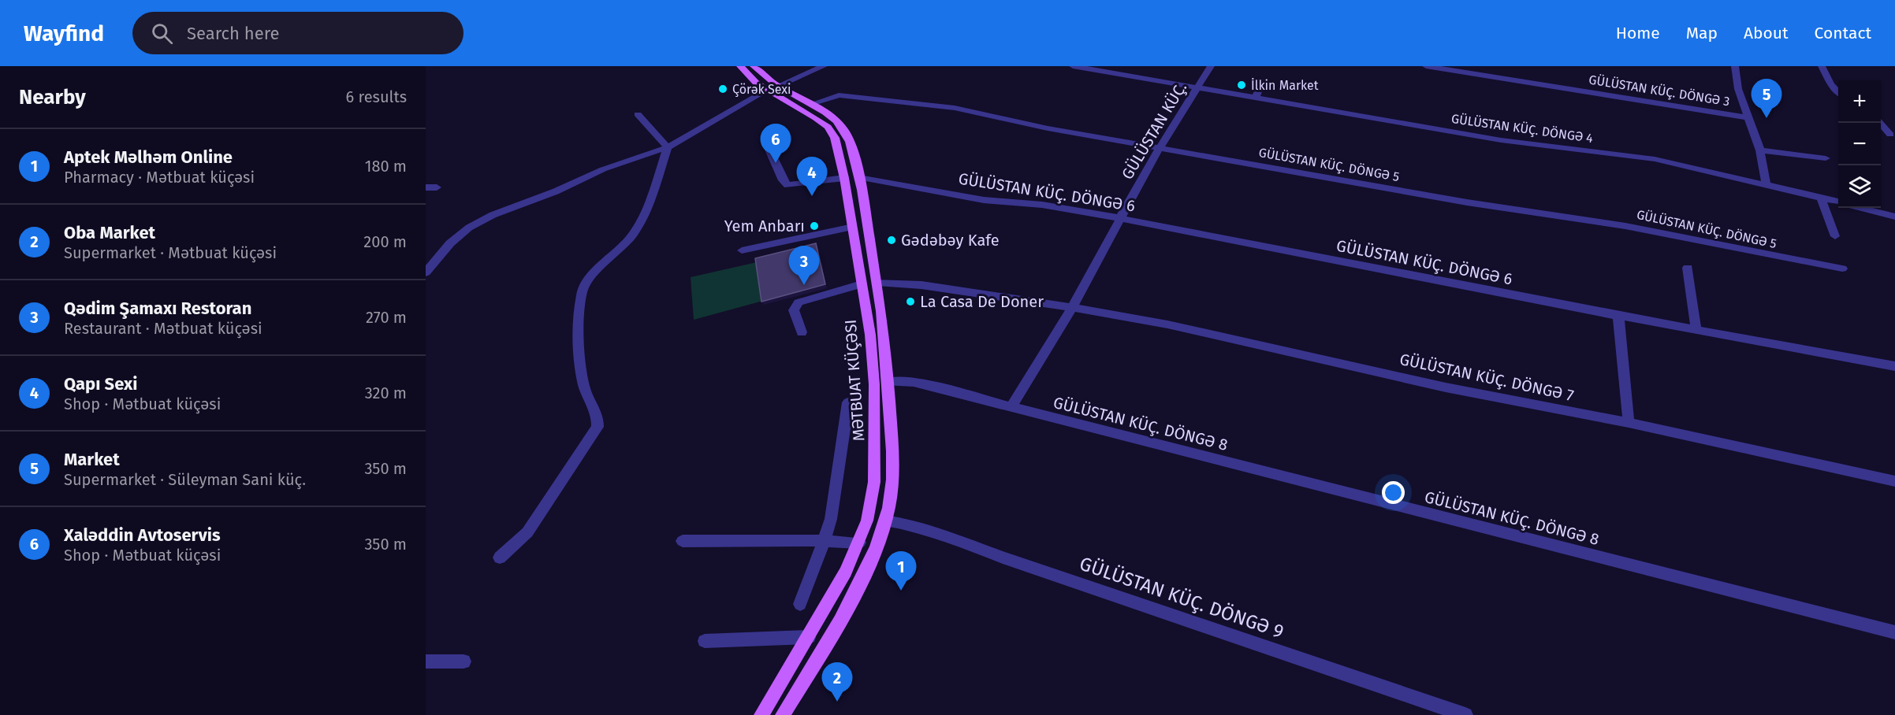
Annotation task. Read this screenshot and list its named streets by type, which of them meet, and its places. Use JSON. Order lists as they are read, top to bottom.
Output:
{
  "streets": {
    "main road": ["MƏTBUAT KÜÇƏSI"],
    "street": [
      "GÜLÜSTAN KÜÇ. DÖNGƏ 3",
      "GÜLÜSTAN KÜÇ. DÖNGƏ 4",
      "GÜLÜSTAN KÜÇ.",
      "GÜLÜSTAN KÜÇ. DÖNGƏ 5",
      "GÜLÜSTAN KÜÇ. DÖNGƏ 6",
      "GÜLÜSTAN KÜÇ. DÖNGƏ 7",
      "GÜLÜSTAN KÜÇ. DÖNGƏ 8",
      "GÜLÜSTAN KÜÇ. DÖNGƏ 9"
    ]
  },
  "crossings": [
    ["GÜLÜSTAN KÜÇ. DÖNGƏ 4", "GÜLÜSTAN KÜÇ."],
    ["GÜLÜSTAN KÜÇ.", "GÜLÜSTAN KÜÇ. DÖNGƏ 5"],
    ["GÜLÜSTAN KÜÇ.", "GÜLÜSTAN KÜÇ. DÖNGƏ 6"],
    ["GÜLÜSTAN KÜÇ.", "GÜLÜSTAN KÜÇ. DÖNGƏ 7"],
    ["GÜLÜSTAN KÜÇ.", "GÜLÜSTAN KÜÇ. DÖNGƏ 8"],
    ["GÜLÜSTAN KÜÇ. DÖNGƏ 5", "MƏTBUAT KÜÇƏSI"],
    ["GÜLÜSTAN KÜÇ. DÖNGƏ 6", "MƏTBUAT KÜÇƏSI"],
    ["GÜLÜSTAN KÜÇ. DÖNGƏ 7", "MƏTBUAT KÜÇƏSI"],
    ["MƏTBUAT KÜÇƏSI", "GÜLÜSTAN KÜÇ. DÖNGƏ 8"],
    ["MƏTBUAT KÜÇƏSI", "GÜLÜSTAN KÜÇ. DÖNGƏ 9"]
  ],
  "places": [
    "İlkin Market",
    "Çörək Sexi",
    "Yem Anbarı",
    "Gədəbəy Kafe",
    "La Casa De Doner"
  ],
  "page": {
    "header": "Wayfind",
    "search": "Search here",
    "nav": [
      "Home",
      "Map",
      "About",
      "Contact"
    ],
    "heading": ["Nearby", "6 results"],
    "pins": [
      "5",
      "6",
      "4",
      "3",
      "1",
      "2"
    ],
    "map_buttons": ["+", "−"],
    "list": [
      {
        "mark": "1",
        "name": "Aptek Mәlhәm Online",
        "note": "Pharmacy · Mətbuat küçəsi",
        "value": "180 m"
      },
      {
        "mark": "2",
        "name": "Oba Market",
        "note": "Supermarket · Mətbuat küçəsi",
        "value": "200 m"
      },
      {
        "mark": "3",
        "name": "Qədim Şamaxı Restoran",
        "note": "Restaurant · Mətbuat küçəsi",
        "value": "270 m"
      },
      {
        "mark": "4",
        "name": "Qapı Sexi",
        "note": "Shop · Mətbuat küçəsi",
        "value": "320 m"
      },
      {
        "mark": "5",
        "name": "Market",
        "note": "Supermarket · Süleyman Sani küç.",
        "value": "350 m"
      },
      {
        "mark": "6",
        "name": "Xaləddin Avtoservis",
        "note": "Shop · Mətbuat küçəsi",
        "value": "350 m"
      }
    ]
  }
}
